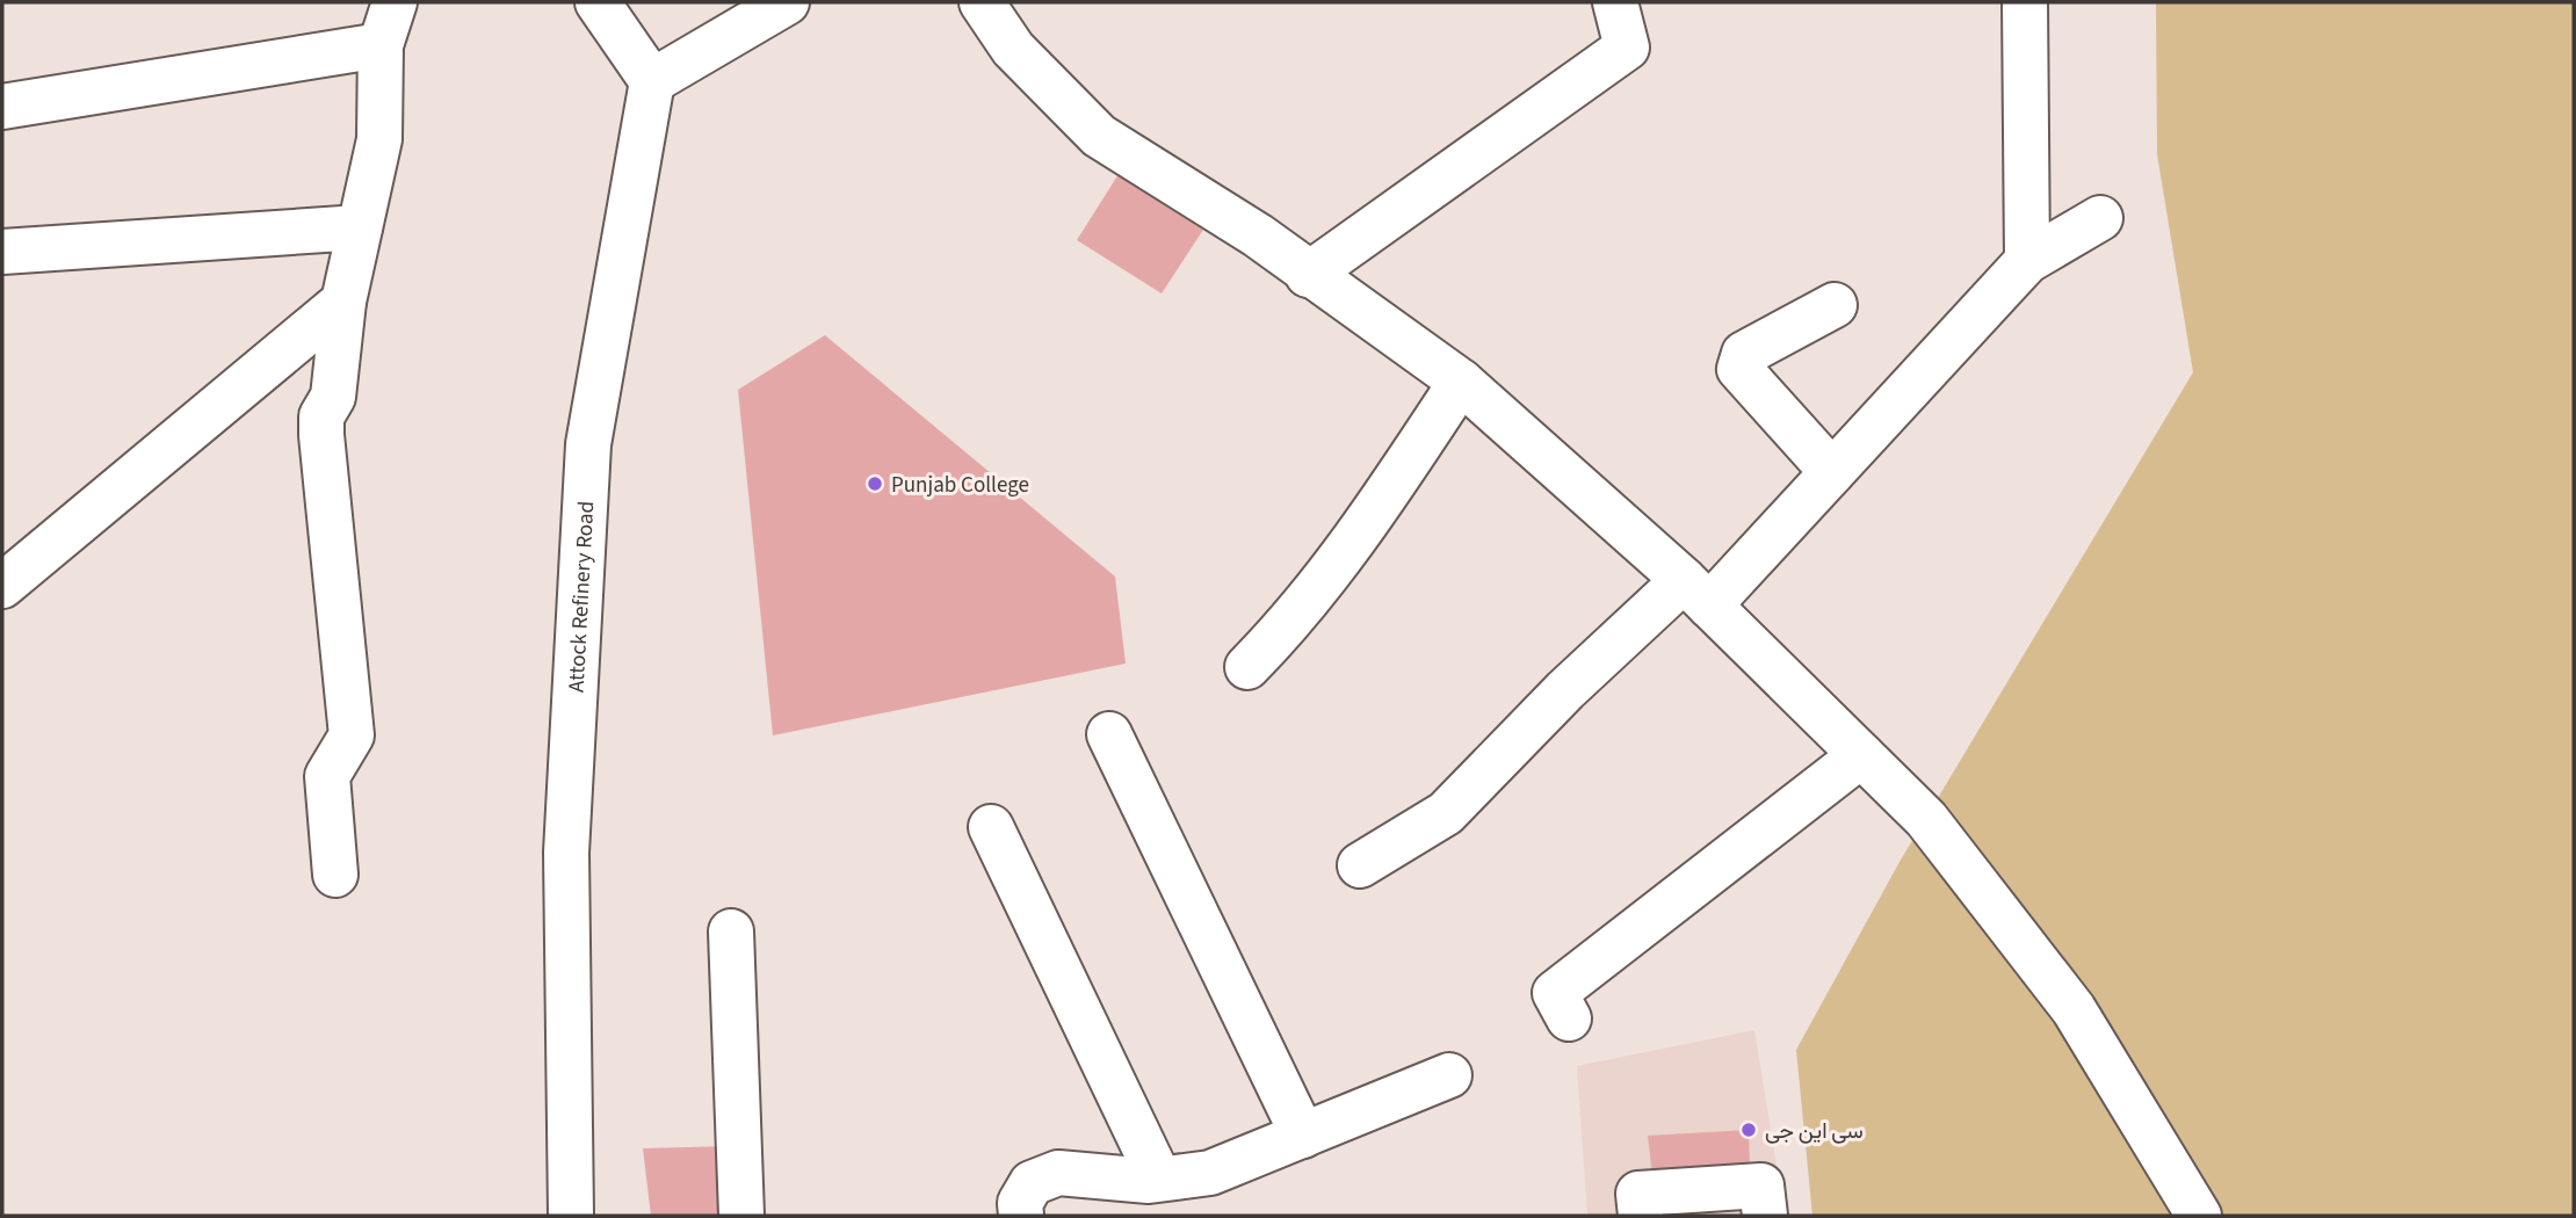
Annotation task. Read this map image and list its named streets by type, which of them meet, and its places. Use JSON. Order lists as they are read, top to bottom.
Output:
{
  "streets": {
    "street": ["Attock Refinery Road"]
  },
  "places": ["Punjab College", "سی این جی"]
}
